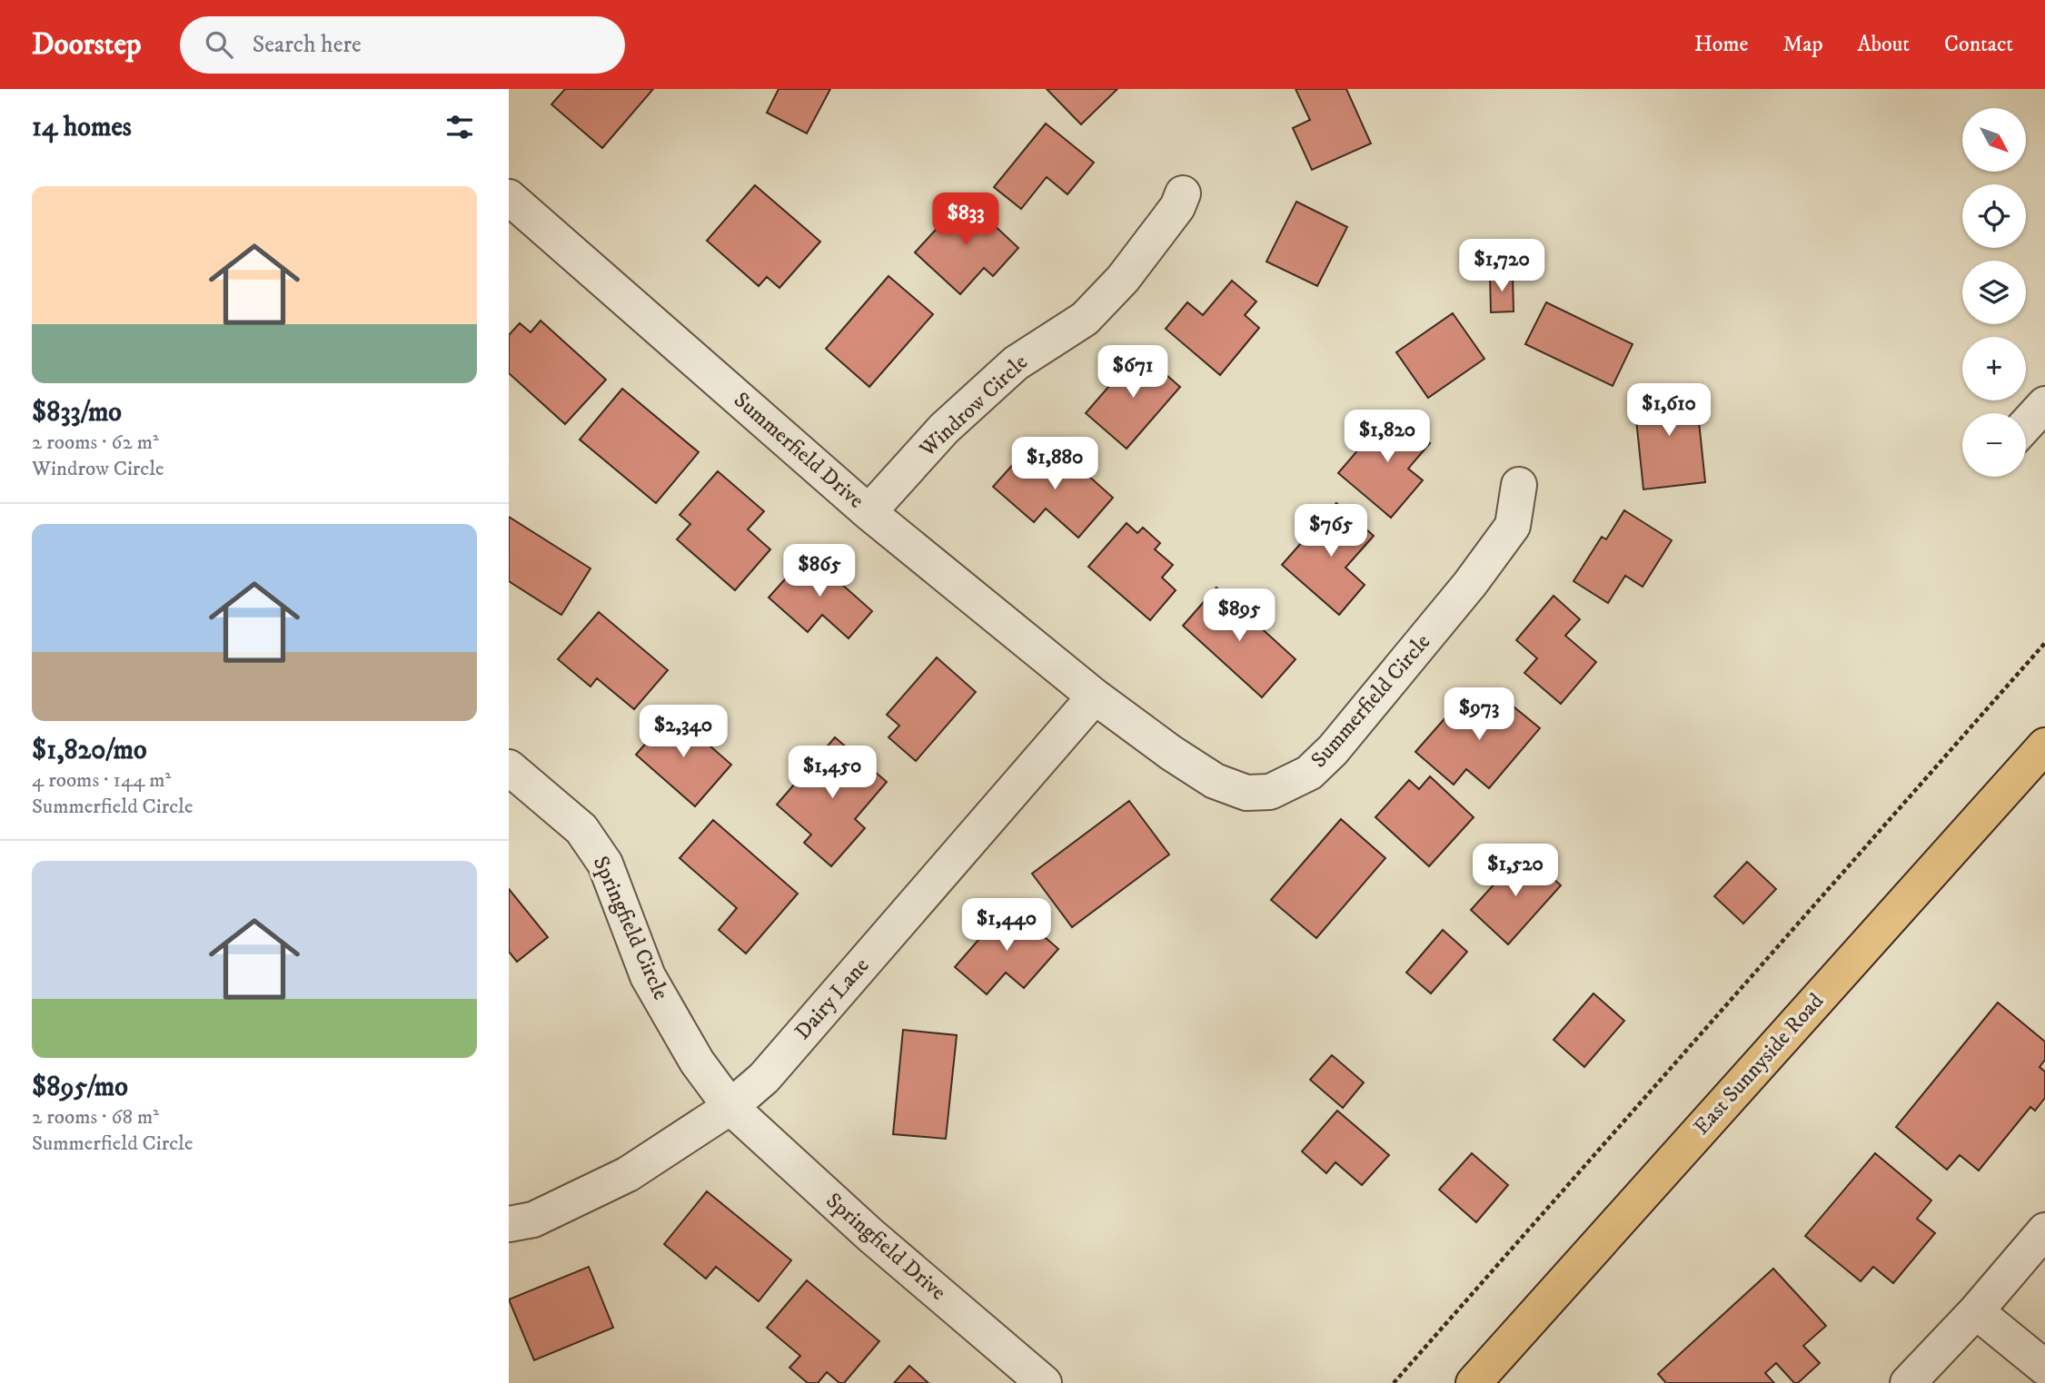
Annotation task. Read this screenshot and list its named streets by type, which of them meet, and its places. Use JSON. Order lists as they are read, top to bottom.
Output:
{
  "streets": {
    "main road": ["East Sunnyside Road"],
    "street": [
      "Windrow Circle",
      "Summerfield Drive",
      "Summerfield Circle",
      "Springfield Circle",
      "Dairy Lane",
      "Springfield Drive"
    ]
  },
  "crossings": [
    ["Windrow Circle", "Summerfield Drive"],
    ["Summerfield Drive", "Summerfield Circle"],
    ["Summerfield Drive", "Dairy Lane"],
    ["Summerfield Circle", "Dairy Lane"],
    ["Springfield Circle", "Dairy Lane"],
    ["Springfield Circle", "Springfield Drive"],
    ["Dairy Lane", "Springfield Drive"]
  ],
  "north": "bottom right",
  "page": {
    "header": "Doorstep",
    "search": "Search here",
    "nav": [
      "Home",
      "Map",
      "About",
      "Contact"
    ],
    "heading": "14 homes",
    "map_buttons": ["+", "−"],
    "list": [
      {
        "name": "$833/mo",
        "note": "2 rooms · 62 m² · Windrow Circle"
      },
      {
        "name": "$1,820/mo",
        "note": "4 rooms · 144 m² · Summerfield Circle"
      },
      {
        "name": "$895/mo",
        "note": "2 rooms · 68 m² · Summerfield Circle"
      }
    ],
    "price": [
      "$833",
      "$1,720",
      "$671",
      "$1,610",
      "$1,820",
      "$1,880",
      "$765",
      "$865",
      "$895",
      "$973",
      "$2,340",
      "$1,450",
      "$1,520",
      "$1,440"
    ]
  }
}
